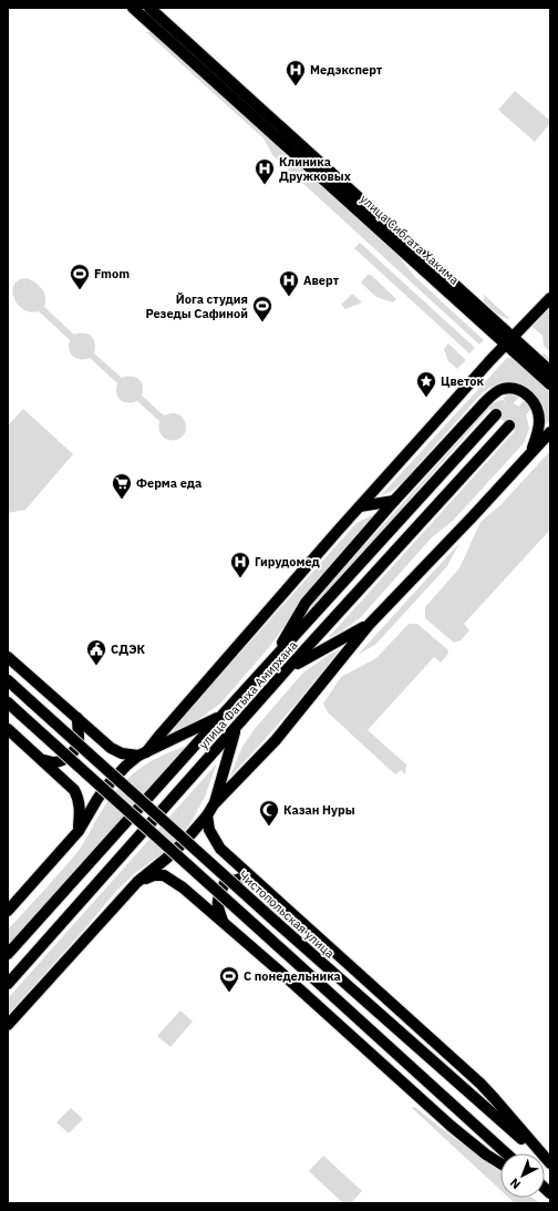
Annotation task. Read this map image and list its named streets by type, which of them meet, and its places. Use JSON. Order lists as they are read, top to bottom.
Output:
{
  "streets": {
    "main road": ["улица Сибгата Хакима", "улица Фатыха Амирхана", "Чистопольская улица"]
  },
  "places": {
    "hospital": [
      "Медэксперт",
      "Клиника Дружковых",
      "Аверт",
      "Гирудомед"
    ],
    "sports": ["Fmom", "Йога студия Резеды Сафиной", "С понедельника"],
    "place": ["Цветок"],
    "supermarket": ["Ферма еда"],
    "public building": ["СДЭК"],
    "mosque": ["Казан Нуры"]
  },
  "north": "bottom left"
}
